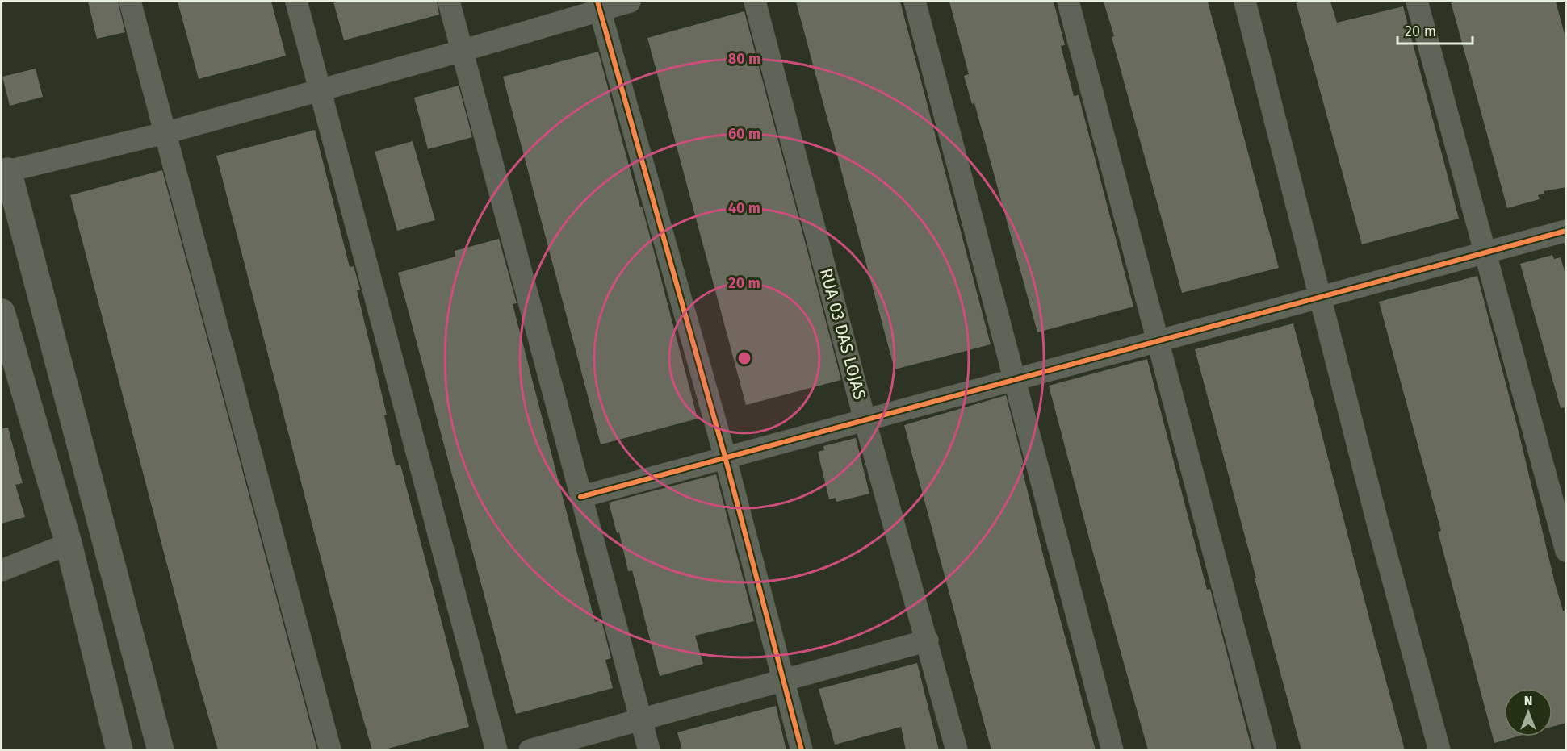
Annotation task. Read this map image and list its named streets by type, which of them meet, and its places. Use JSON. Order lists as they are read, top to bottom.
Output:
{
  "streets": {
    "street": ["RUA 03 DAS LOJAS"]
  },
  "scale_bar": "20 m",
  "north": "top",
  "rings": [
    "80 m",
    "60 m",
    "40 m",
    "20 m"
  ]
}
